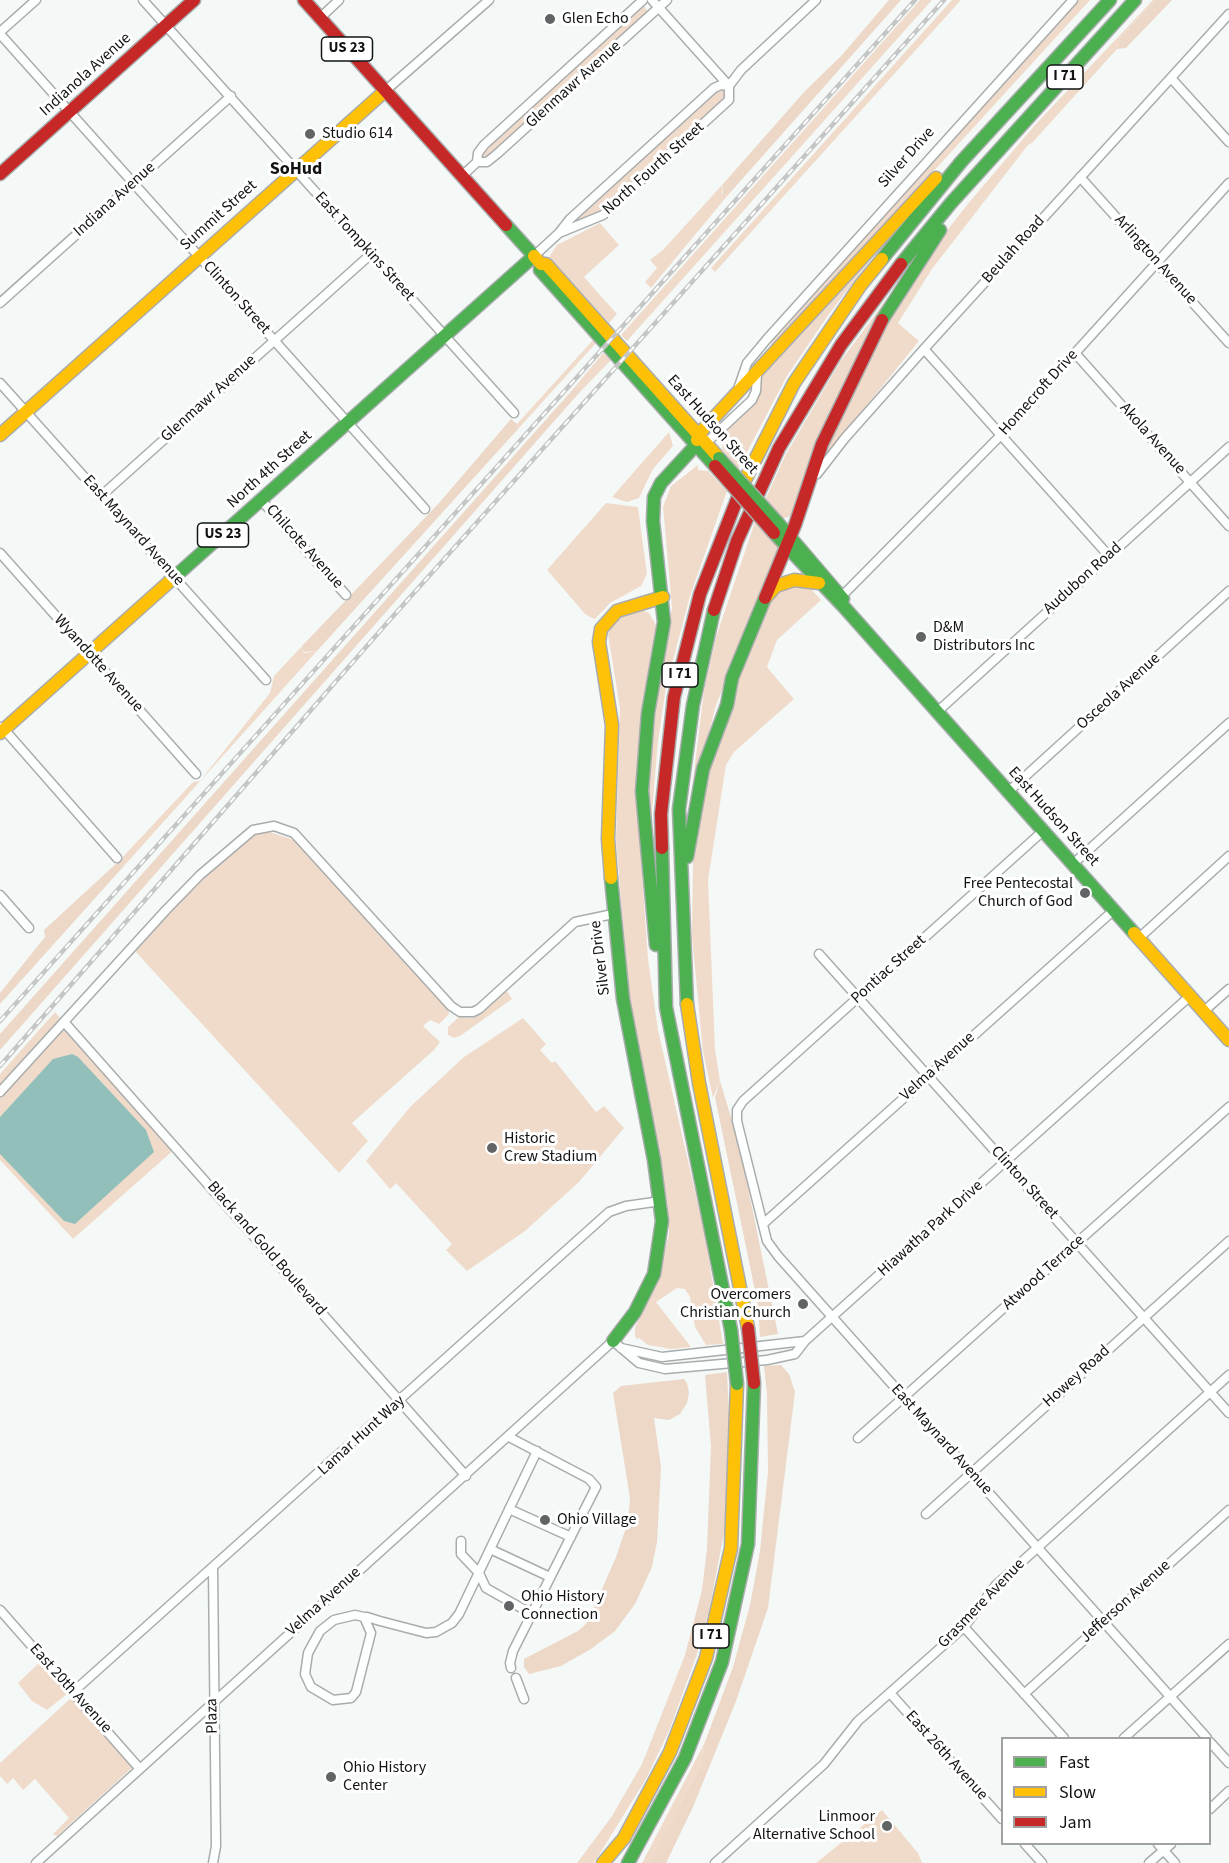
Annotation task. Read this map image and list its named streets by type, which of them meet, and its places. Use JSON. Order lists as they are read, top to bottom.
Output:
{
  "streets": {
    "main road": [
      "US 23",
      "Indianola Avenue",
      "I 71",
      "Silver Drive",
      "Summit Street",
      "East Hudson Street",
      "North 4th Street"
    ],
    "street": [
      "Glenmawr Avenue",
      "North Fourth Street",
      "Indiana Avenue",
      "East Tompkins Street",
      "Beulah Road",
      "Arlington Avenue",
      "Clinton Street",
      "Homecroft Drive",
      "Akola Avenue",
      "East Maynard Avenue",
      "Chilcote Avenue",
      "Audubon Road",
      "Wyandotte Avenue",
      "Osceola Avenue",
      "Pontiac Street",
      "Velma Avenue",
      "Hiawatha Park Drive",
      "Black and Gold Boulevard",
      "Atwood Terrace",
      "Howey Road",
      "Lamar Hunt Way",
      "Jefferson Avenue",
      "Grasmere Avenue",
      "East 20th Avenue",
      "Plaza",
      "East 26th Avenue"
    ]
  },
  "crossings": [
    ["Indianola Avenue", "East Tompkins Street"],
    ["Indianola Avenue", "Clinton Street"],
    ["Glenmawr Avenue", "East Tompkins Street"],
    ["Glenmawr Avenue", "Clinton Street"],
    ["Glenmawr Avenue", "East Hudson Street"],
    ["Glenmawr Avenue", "East Maynard Avenue"],
    ["Silver Drive", "East Hudson Street"],
    ["Silver Drive", "Velma Avenue"],
    ["Silver Drive", "Hiawatha Park Drive"],
    ["Silver Drive", "Lamar Hunt Way"],
    ["North Fourth Street", "East Hudson Street"],
    ["North Fourth Street", "North 4th Street"],
    ["Indiana Avenue", "East Tompkins Street"],
    ["Indiana Avenue", "Clinton Street"],
    ["Summit Street", "East Tompkins Street"],
    ["Summit Street", "Clinton Street"],
    ["Summit Street", "East Hudson Street"],
    ["Summit Street", "East Maynard Avenue"],
    ["East Tompkins Street", "North 4th Street"],
    ["Beulah Road", "Arlington Avenue"],
    ["Arlington Avenue", "Homecroft Drive"],
    ["Clinton Street", "North 4th Street"],
    ["Clinton Street", "Pontiac Street"],
    ["Clinton Street", "Velma Avenue"],
    ["Clinton Street", "Hiawatha Park Drive"],
    ["Clinton Street", "Atwood Terrace"],
    ["Clinton Street", "Howey Road"],
    ["Clinton Street", "Grasmere Avenue"],
    ["Homecroft Drive", "East Hudson Street"],
    ["Homecroft Drive", "Akola Avenue"],
    ["East Hudson Street", "North 4th Street"],
    ["East Hudson Street", "Audubon Road"],
    ["East Hudson Street", "Osceola Avenue"],
    ["East Hudson Street", "Pontiac Street"],
    ["East Hudson Street", "Velma Avenue"],
    ["East Hudson Street", "Hiawatha Park Drive"],
    ["Akola Avenue", "Audubon Road"],
    ["North 4th Street", "East Maynard Avenue"],
    ["North 4th Street", "Chilcote Avenue"],
    ["North 4th Street", "Wyandotte Avenue"],
    ["East Maynard Avenue", "Pontiac Street"],
    ["East Maynard Avenue", "Velma Avenue"],
    ["East Maynard Avenue", "Hiawatha Park Drive"],
    ["East Maynard Avenue", "Atwood Terrace"],
    ["East Maynard Avenue", "Howey Road"],
    ["East Maynard Avenue", "Jefferson Avenue"],
    ["East Maynard Avenue", "Grasmere Avenue"],
    ["Velma Avenue", "Hiawatha Park Drive"],
    ["Velma Avenue", "Black and Gold Boulevard"],
    ["Velma Avenue", "East 20th Avenue"],
    ["Velma Avenue", "Plaza"],
    ["Black and Gold Boulevard", "Lamar Hunt Way"],
    ["Lamar Hunt Way", "East 20th Avenue"],
    ["Lamar Hunt Way", "Plaza"],
    ["Grasmere Avenue", "East 26th Avenue"]
  ],
  "districts": ["SoHud"],
  "places": [
    "Glen Echo",
    "Studio 614",
    "D&M Distributors Inc",
    "Free Pentecostal Church of God",
    "Historic Crew Stadium",
    "Overcomers Christian Church",
    "Ohio Village",
    "Ohio History Connection",
    "Ohio History Center",
    "Linmoor Alternative School"
  ],
  "legend": ["Fast", "Slow", "Jam"]
}
